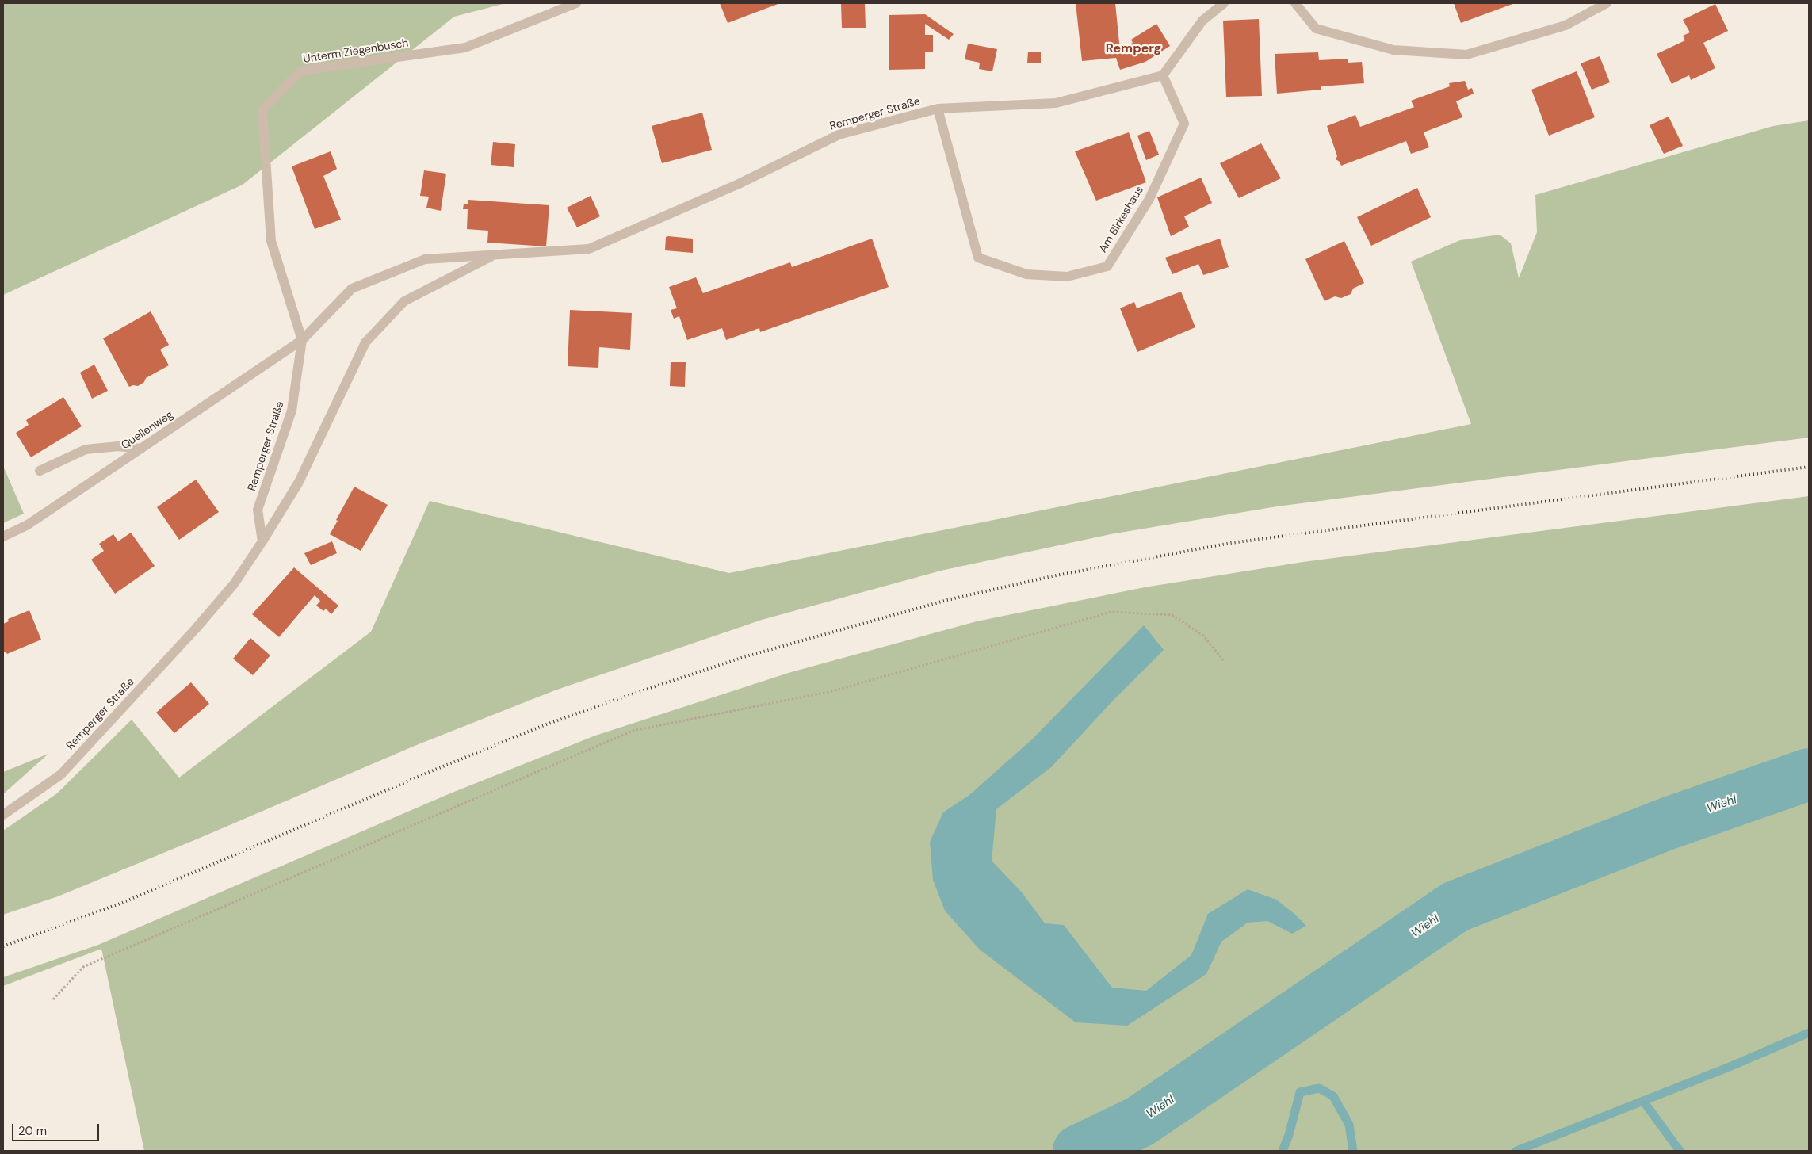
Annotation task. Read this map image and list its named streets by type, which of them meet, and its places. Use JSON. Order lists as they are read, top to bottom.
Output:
{
  "streets": {
    "street": [
      "Unterm Ziegenbusch",
      "Remperger Straße",
      "Am Birkeshaus",
      "Quellenweg"
    ]
  },
  "crossings": [
    ["Unterm Ziegenbusch", "Remperger Straße"],
    ["Unterm Ziegenbusch", "Quellenweg"],
    ["Remperger Straße", "Am Birkeshaus"],
    ["Remperger Straße", "Quellenweg"]
  ],
  "districts": ["Remperg"],
  "water": ["Wiehl"],
  "scale_bar": "20 m"
}
